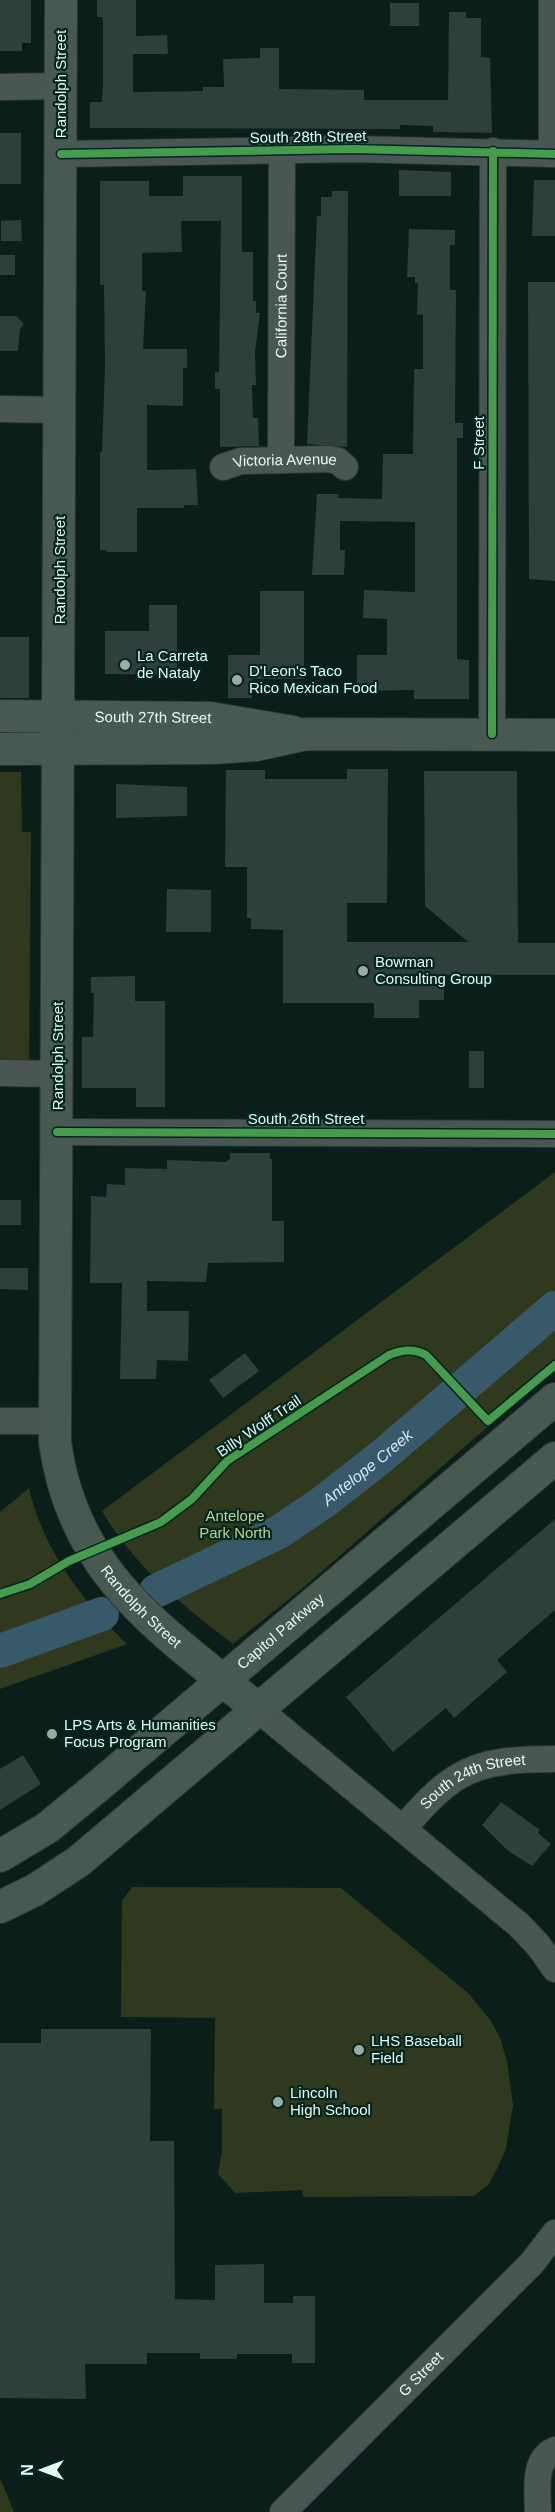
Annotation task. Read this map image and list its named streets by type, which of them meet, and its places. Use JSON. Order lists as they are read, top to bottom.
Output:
{
  "streets": {
    "main road": ["Randolph Street", "South 27th Street", "Capitol Parkway"],
    "street": [
      "South 28th Street",
      "California Court",
      "F Street",
      "Victoria Avenue",
      "South 26th Street",
      "South 24th Street",
      "G Street"
    ],
    "cycle path": ["Billy Wolff Trail"]
  },
  "crossings": [
    ["Randolph Street", "South 28th Street"],
    ["Randolph Street", "South 27th Street"],
    ["Randolph Street", "South 26th Street"],
    ["Randolph Street", "Capitol Parkway"],
    ["Randolph Street", "South 24th Street"],
    ["South 28th Street", "California Court"],
    ["South 28th Street", "F Street"],
    ["California Court", "Victoria Avenue"],
    ["F Street", "South 27th Street"]
  ],
  "water": ["Antelope Creek"],
  "parks": ["Antelope Park North"],
  "places": [
    "La Carreta de Nataly",
    "D'Leon's Taco Rico Mexican Food",
    "Bowman Consulting Group",
    "LPS Arts & Humanities Focus Program",
    "LHS Baseball Field",
    "Lincoln High School"
  ],
  "north": "left"
}
